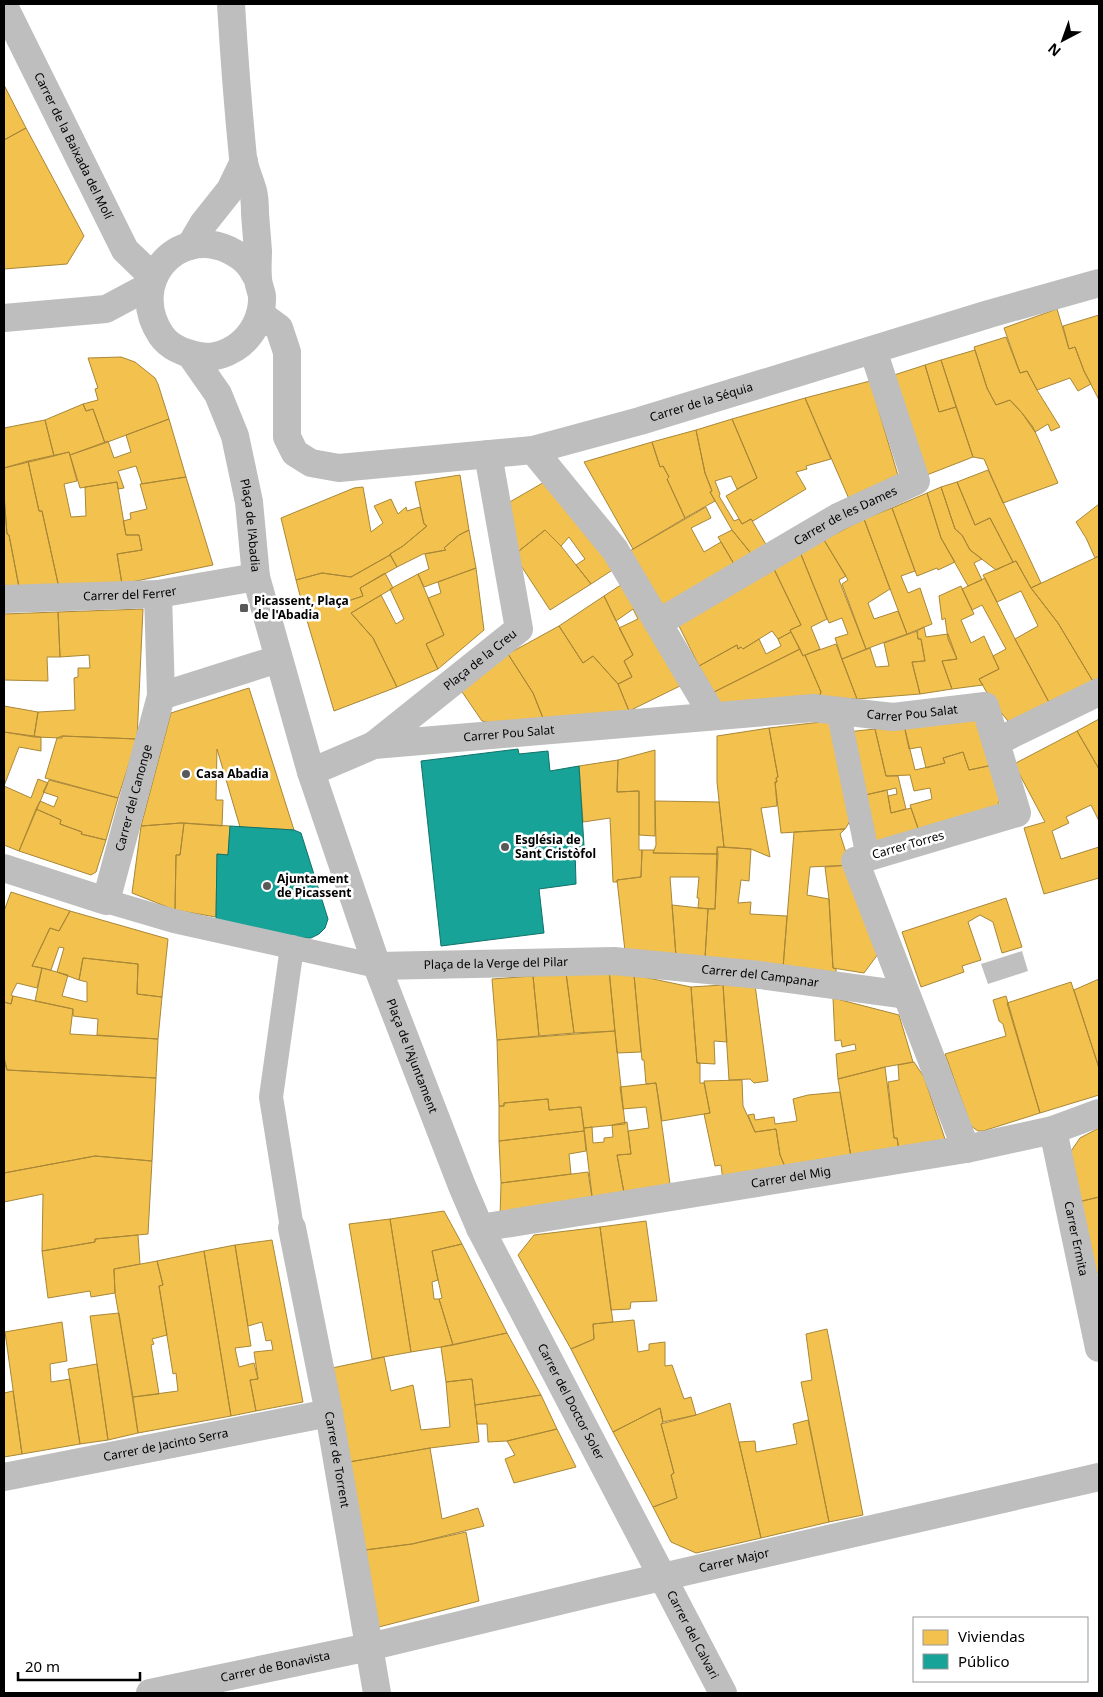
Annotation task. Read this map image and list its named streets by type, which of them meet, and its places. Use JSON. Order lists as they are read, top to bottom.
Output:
{
  "streets": {
    "street": [
      "Carrer de la Baixada del Molí",
      "Carrer de la Séquia",
      "Carrer de les Dames",
      "Plaça de l'Abadia",
      "Carrer del Ferrer",
      "Plaça de la Creu",
      "Carrer Pou Salat",
      "Carrer del Canonge",
      "Carrer Torres",
      "Plaça de la Verge del Pilar",
      "Carrer del Campanar",
      "Plaça de l'Ajuntament",
      "Carrer del Mig",
      "Carrer Ermita",
      "Carrer del Doctor Soler",
      "Carrer de Jacinto Serra",
      "Carrer de Torrent",
      "Carrer Major",
      "Carrer del Calvari",
      "Carrer de Bonavista"
    ]
  },
  "crossings": [
    ["Carrer de la Baixada del Molí", "Carrer de la Séquia"],
    ["Carrer de la Baixada del Molí", "Plaça de l'Abadia"],
    ["Carrer de la Séquia", "Carrer de les Dames"],
    ["Carrer de la Séquia", "Plaça de l'Abadia"],
    ["Carrer de la Séquia", "Plaça de la Creu"],
    ["Plaça de l'Abadia", "Carrer del Ferrer"],
    ["Plaça de l'Abadia", "Carrer Pou Salat"],
    ["Plaça de l'Abadia", "Plaça de l'Ajuntament"],
    ["Plaça de la Creu", "Carrer Pou Salat"],
    ["Carrer Pou Salat", "Carrer Torres"],
    ["Carrer Pou Salat", "Plaça de l'Ajuntament"],
    ["Carrer Torres", "Carrer del Campanar"],
    ["Carrer Torres", "Carrer del Mig"],
    ["Plaça de la Verge del Pilar", "Carrer del Campanar"],
    ["Plaça de la Verge del Pilar", "Plaça de l'Ajuntament"],
    ["Plaça de l'Ajuntament", "Carrer del Mig"],
    ["Plaça de l'Ajuntament", "Carrer del Doctor Soler"],
    ["Carrer del Mig", "Carrer Ermita"],
    ["Carrer del Mig", "Carrer del Doctor Soler"],
    ["Carrer del Doctor Soler", "Carrer Major"],
    ["Carrer del Doctor Soler", "Carrer del Calvari"],
    ["Carrer de Jacinto Serra", "Carrer de Torrent"],
    ["Carrer de Torrent", "Carrer Major"],
    ["Carrer de Torrent", "Carrer de Bonavista"],
    ["Carrer Major", "Carrer del Calvari"],
    ["Carrer Major", "Carrer de Bonavista"]
  ],
  "places": {
    "transit": ["Picassent, Plaça de l'Abadia"],
    "other": ["Casa Abadia", "Església de Sant Cristòfol", "Ajuntament de Picassent"]
  },
  "legend": ["Viviendas", "Público"],
  "scale_bar": "20 m",
  "north": "bottom left"
}
